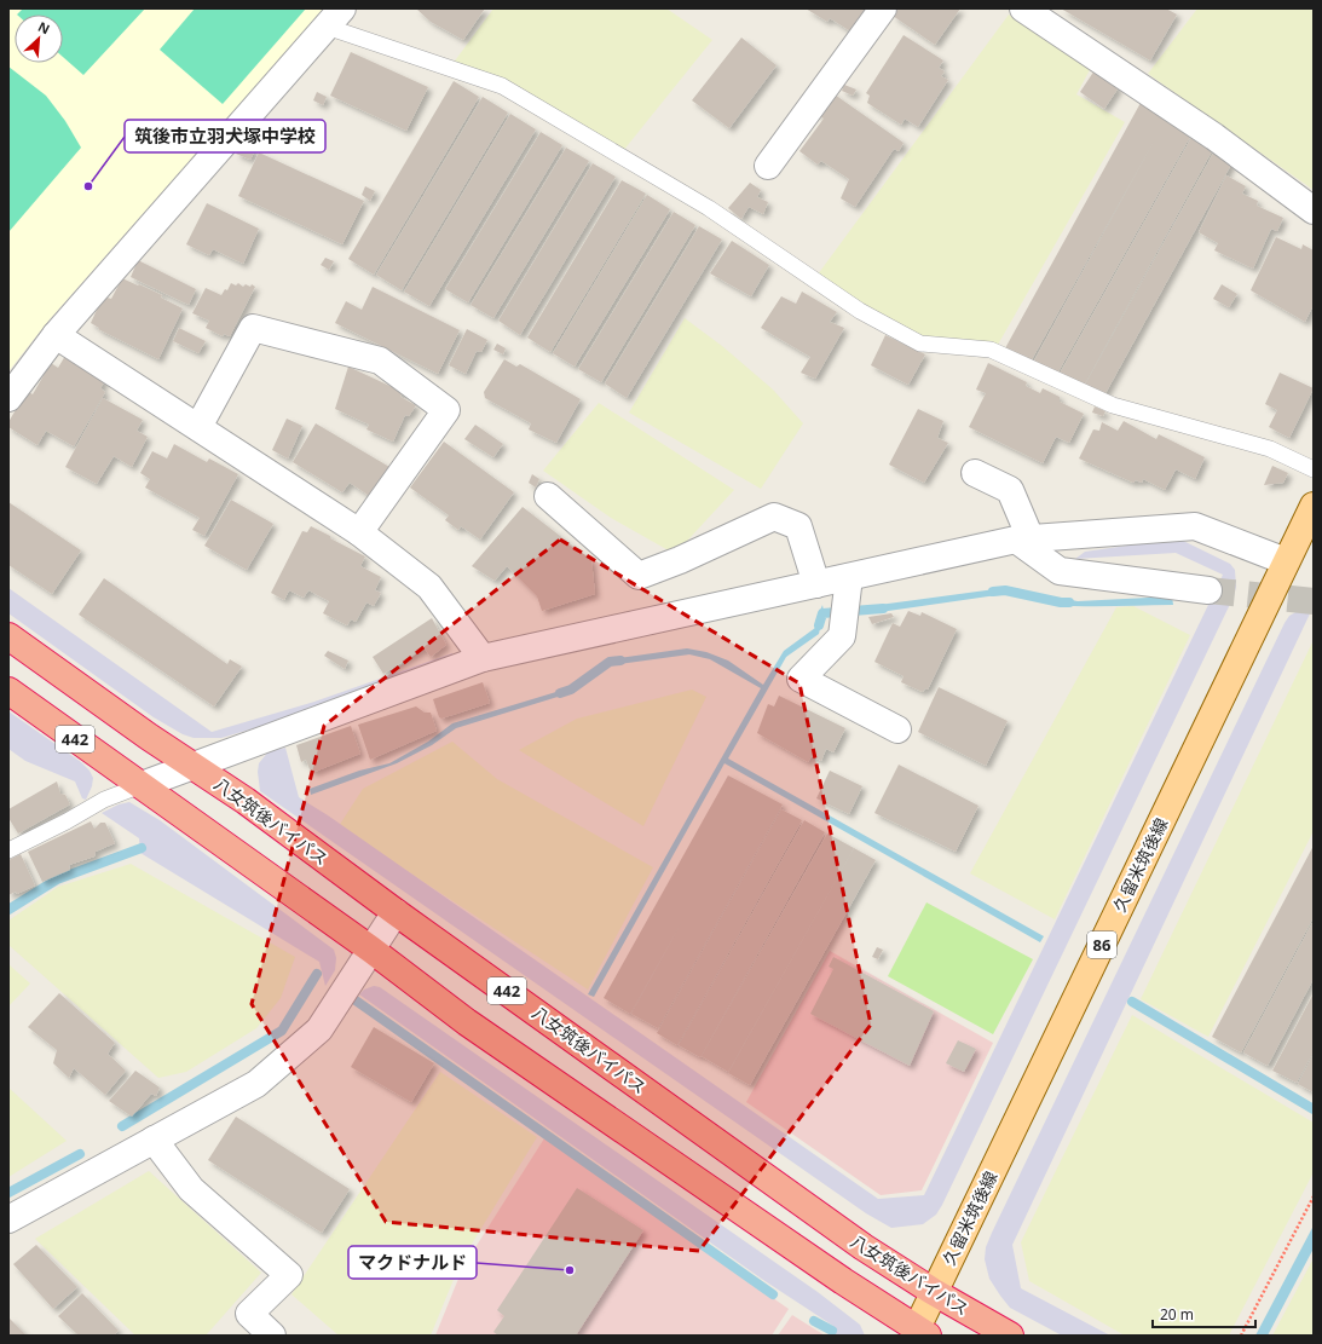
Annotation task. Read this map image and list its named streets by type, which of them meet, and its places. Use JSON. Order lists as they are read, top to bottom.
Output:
{
  "streets": {
    "highway": ["442", "八女筑後バイパス"],
    "main road": ["久留米筑後線", "86"]
  },
  "crossings": [
    ["442", "久留米筑後線"],
    ["八女筑後バイパス", "久留米筑後線"]
  ],
  "places": ["筑後市立羽犬塚中学校", "マクドナルド"],
  "scale_bar": "20 m",
  "north": "top right"
}
